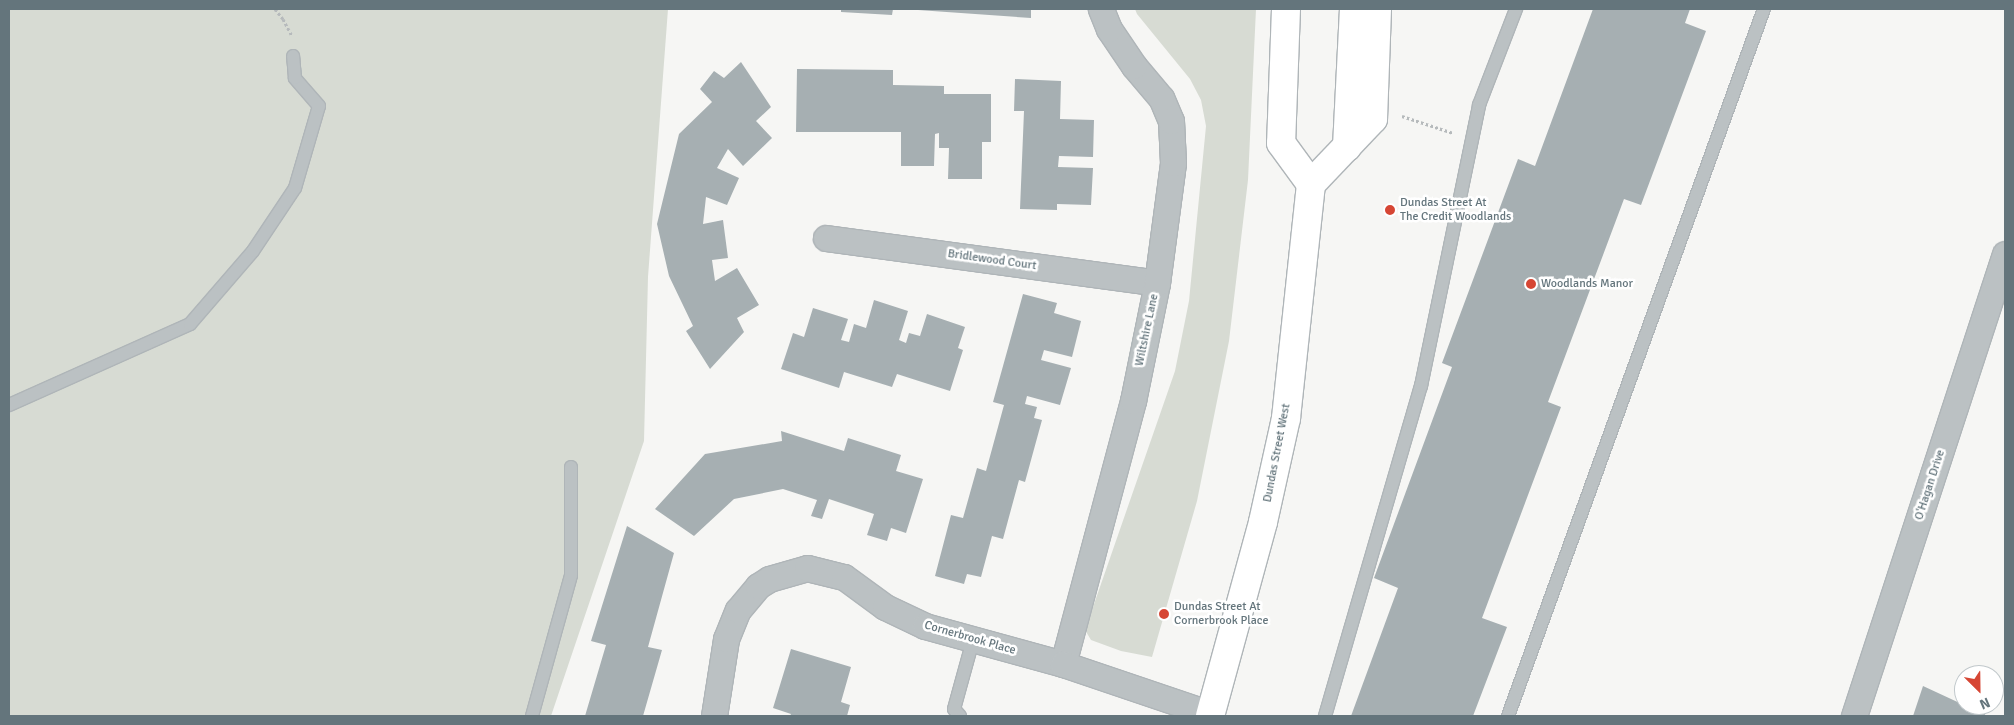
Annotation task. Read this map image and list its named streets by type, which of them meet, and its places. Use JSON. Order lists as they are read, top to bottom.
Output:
{
  "streets": {
    "main road": ["Dundas Street West"],
    "street": [
      "Bridlewood Court",
      "Wiltshire Lane",
      "O'Hagan Drive",
      "Cornerbrook Place"
    ]
  },
  "crossings": [
    ["Bridlewood Court", "Wiltshire Lane"],
    ["Wiltshire Lane", "Cornerbrook Place"],
    ["Dundas Street West", "Cornerbrook Place"]
  ],
  "places": ["Dundas Street At The Credit Woodlands", "Woodlands Manor", "Dundas Street At Cornerbrook Place"],
  "north": "bottom right"
}
